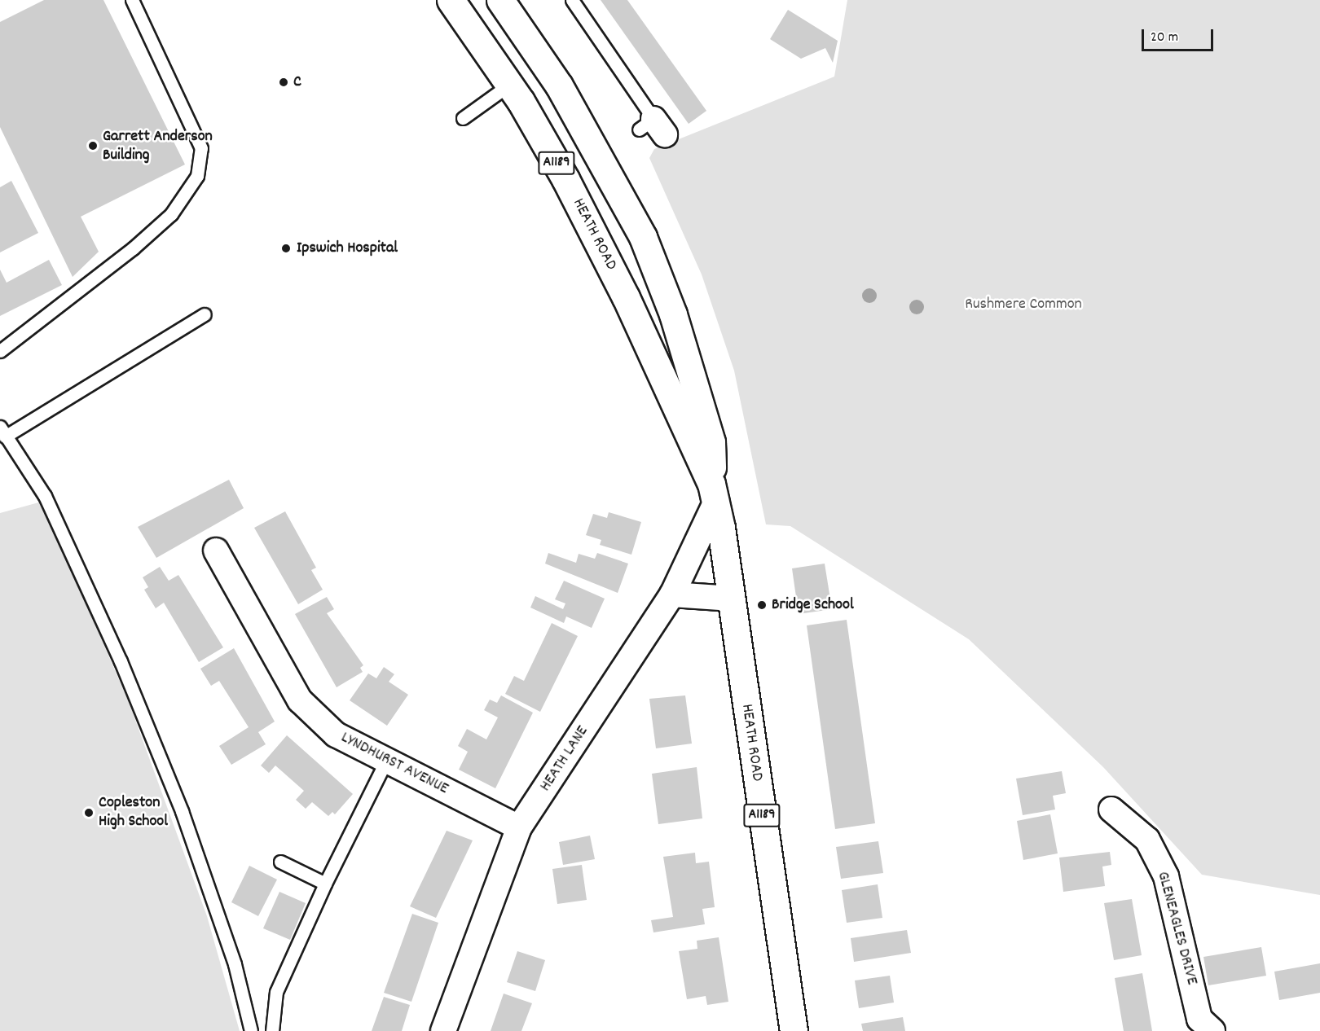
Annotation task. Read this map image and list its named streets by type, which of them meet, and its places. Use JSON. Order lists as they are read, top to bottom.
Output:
{
  "streets": {
    "main road": ["A1189", "HEATH ROAD"],
    "street": ["HEATH LANE", "LYNDHURST AVENUE", "GLENEAGLES DRIVE"]
  },
  "crossings": [
    ["HEATH ROAD", "HEATH LANE"],
    ["HEATH LANE", "LYNDHURST AVENUE"]
  ],
  "parks": ["Rushmere Common"],
  "places": [
    "C",
    "Garrett Anderson Building",
    "Ipswich Hospital",
    "Bridge School",
    "Copleston High School"
  ],
  "scale_bar": "20 m"
}
